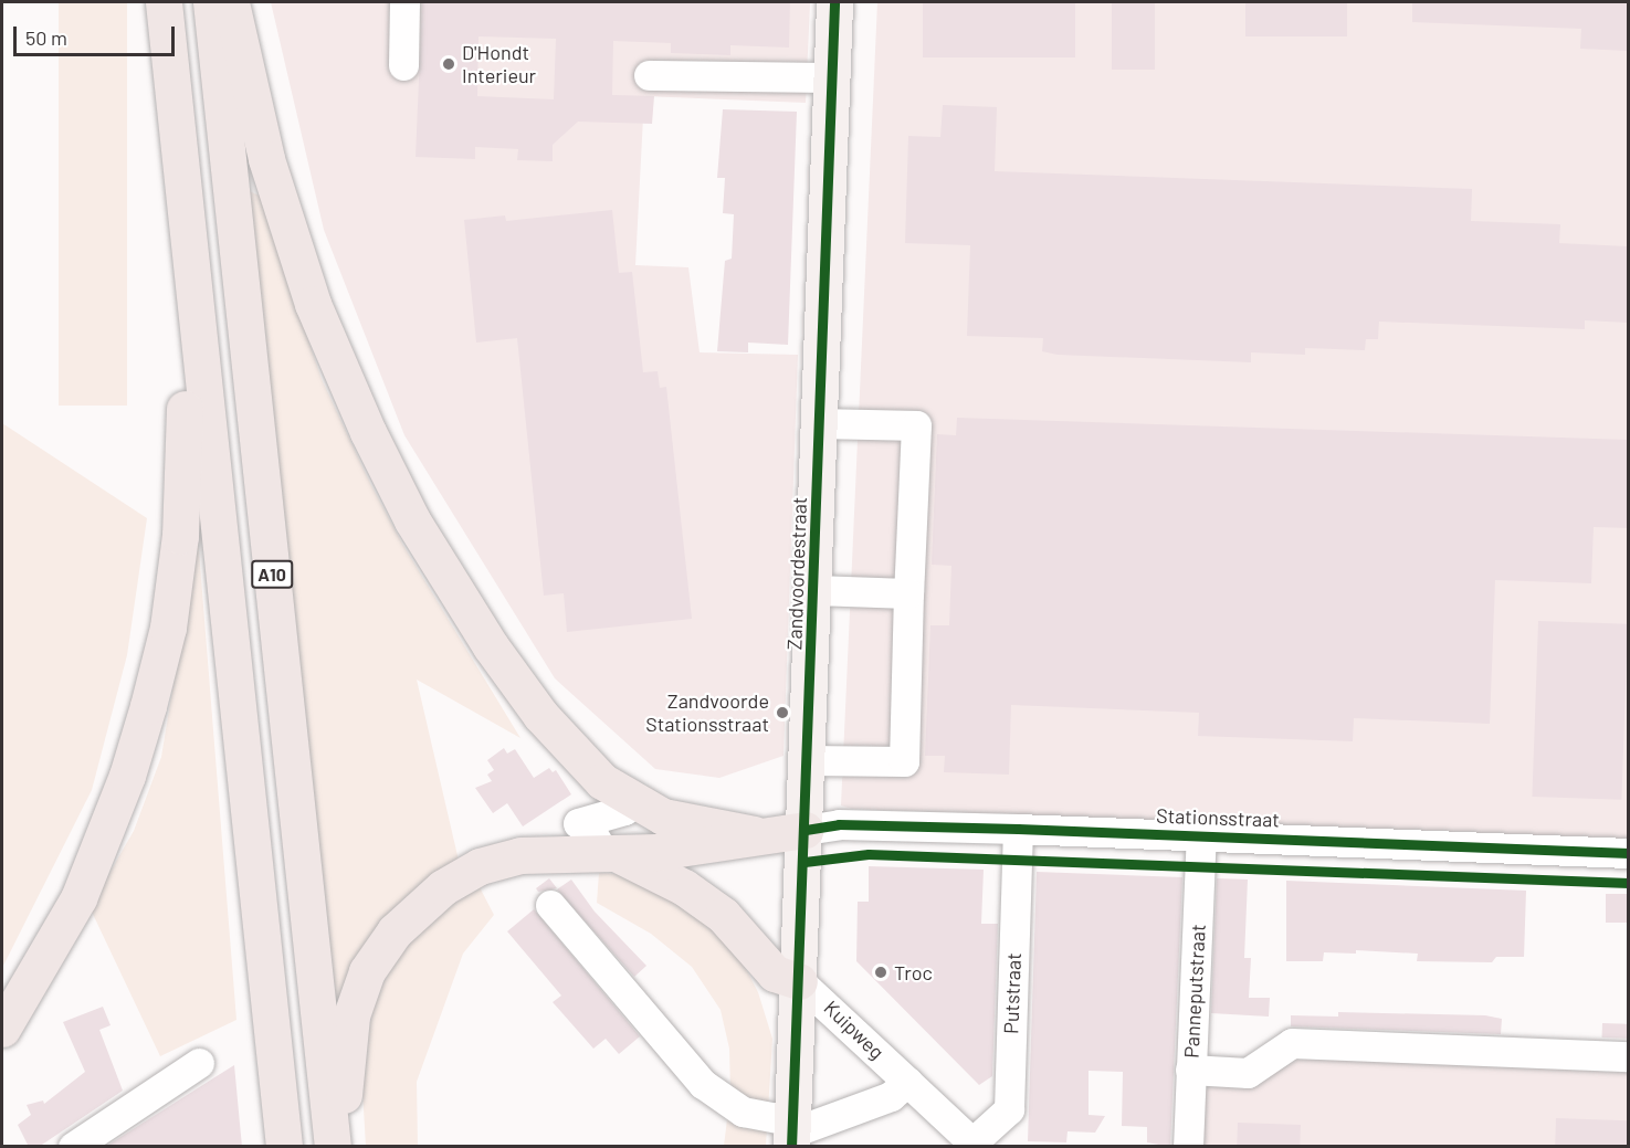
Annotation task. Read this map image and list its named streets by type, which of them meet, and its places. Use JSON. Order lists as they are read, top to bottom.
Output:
{
  "streets": {
    "highway": ["A10"],
    "main road": ["Zandvoordestraat"],
    "street": [
      "Stationsstraat",
      "Panneputstraat",
      "Putstraat",
      "Kuipweg"
    ]
  },
  "crossings": [
    ["Zandvoordestraat", "Stationsstraat"],
    ["Zandvoordestraat", "Kuipweg"],
    ["Stationsstraat", "Panneputstraat"],
    ["Stationsstraat", "Putstraat"],
    ["Putstraat", "Kuipweg"]
  ],
  "places": ["D'Hondt Interieur", "Zandvoorde Stationsstraat", "Troc"],
  "scale_bar": "50 m"
}
